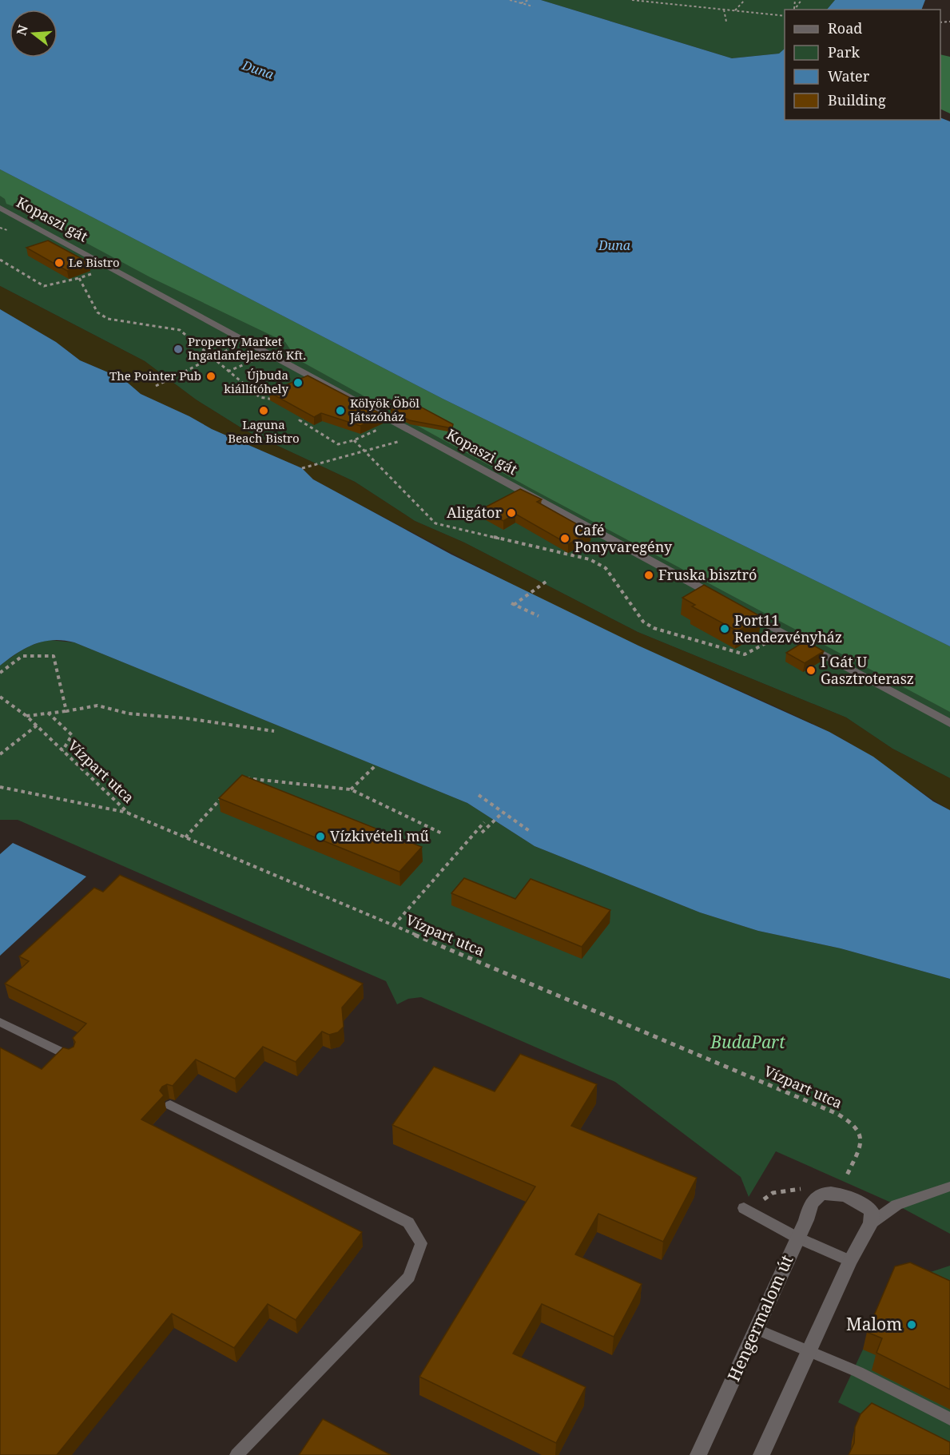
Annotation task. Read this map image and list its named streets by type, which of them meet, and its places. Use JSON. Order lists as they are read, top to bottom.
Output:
{
  "streets": {
    "street": ["Kopaszi gát", "Hengermalom út"],
    "path": ["Vízpart utca"]
  },
  "water": ["Duna"],
  "parks": ["BudaPart"],
  "places": [
    "Le Bistro",
    "Property Market Ingatlanfejlesztő Kft.",
    "The Pointer Pub",
    "Újbuda kiállítóhely",
    "Laguna Beach Bistro",
    "Kölyök Öböl Játszóház",
    "Aligátor",
    "Café Ponyvaregény",
    "Fruska bisztró",
    "Port11 Rendezvényház",
    "I Gát U Gasztroterasz",
    "Vízkivételi mű",
    "Malom"
  ],
  "legend": [
    "Road",
    "Park",
    "Water",
    "Building"
  ],
  "north": "left"
}
